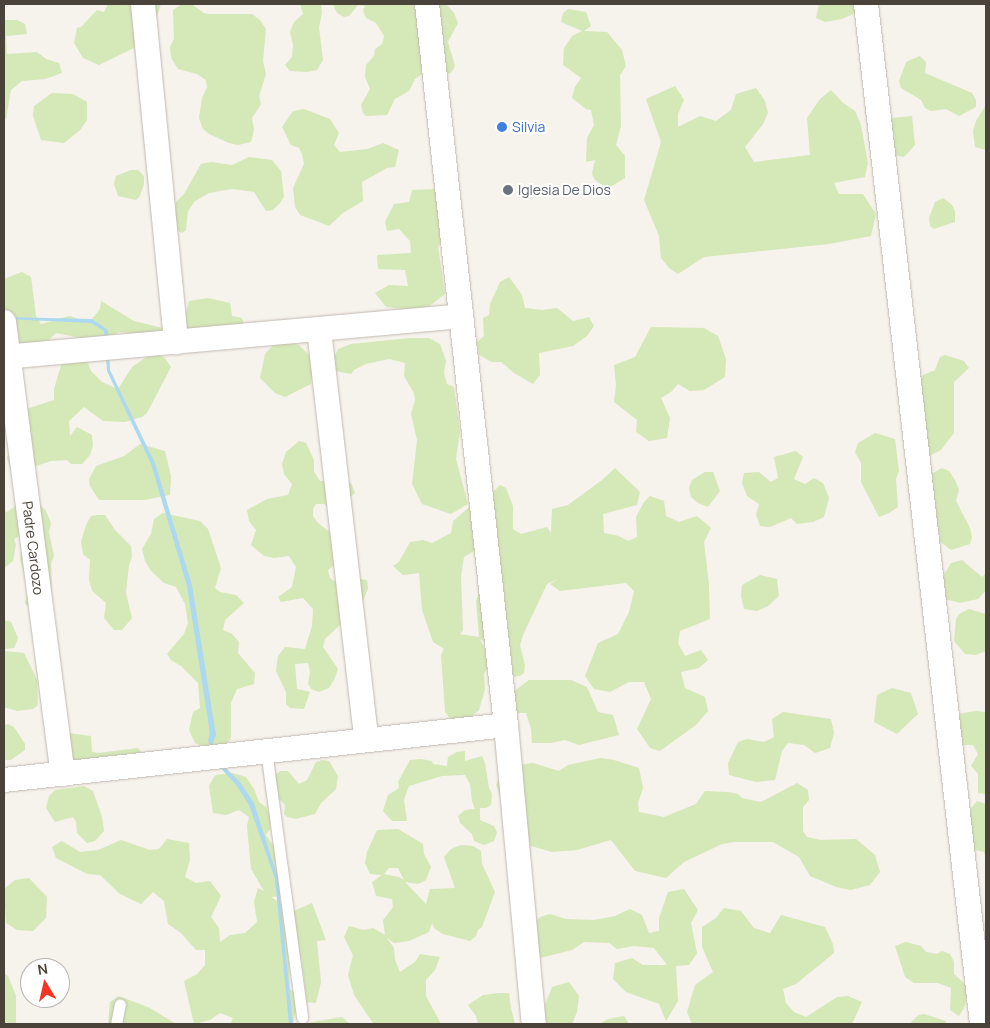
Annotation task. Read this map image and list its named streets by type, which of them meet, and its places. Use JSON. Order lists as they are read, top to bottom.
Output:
{
  "streets": {
    "street": ["Padre Cardozo"]
  },
  "places": ["Silvia", "Iglesia De Dios"],
  "north": "top"
}
